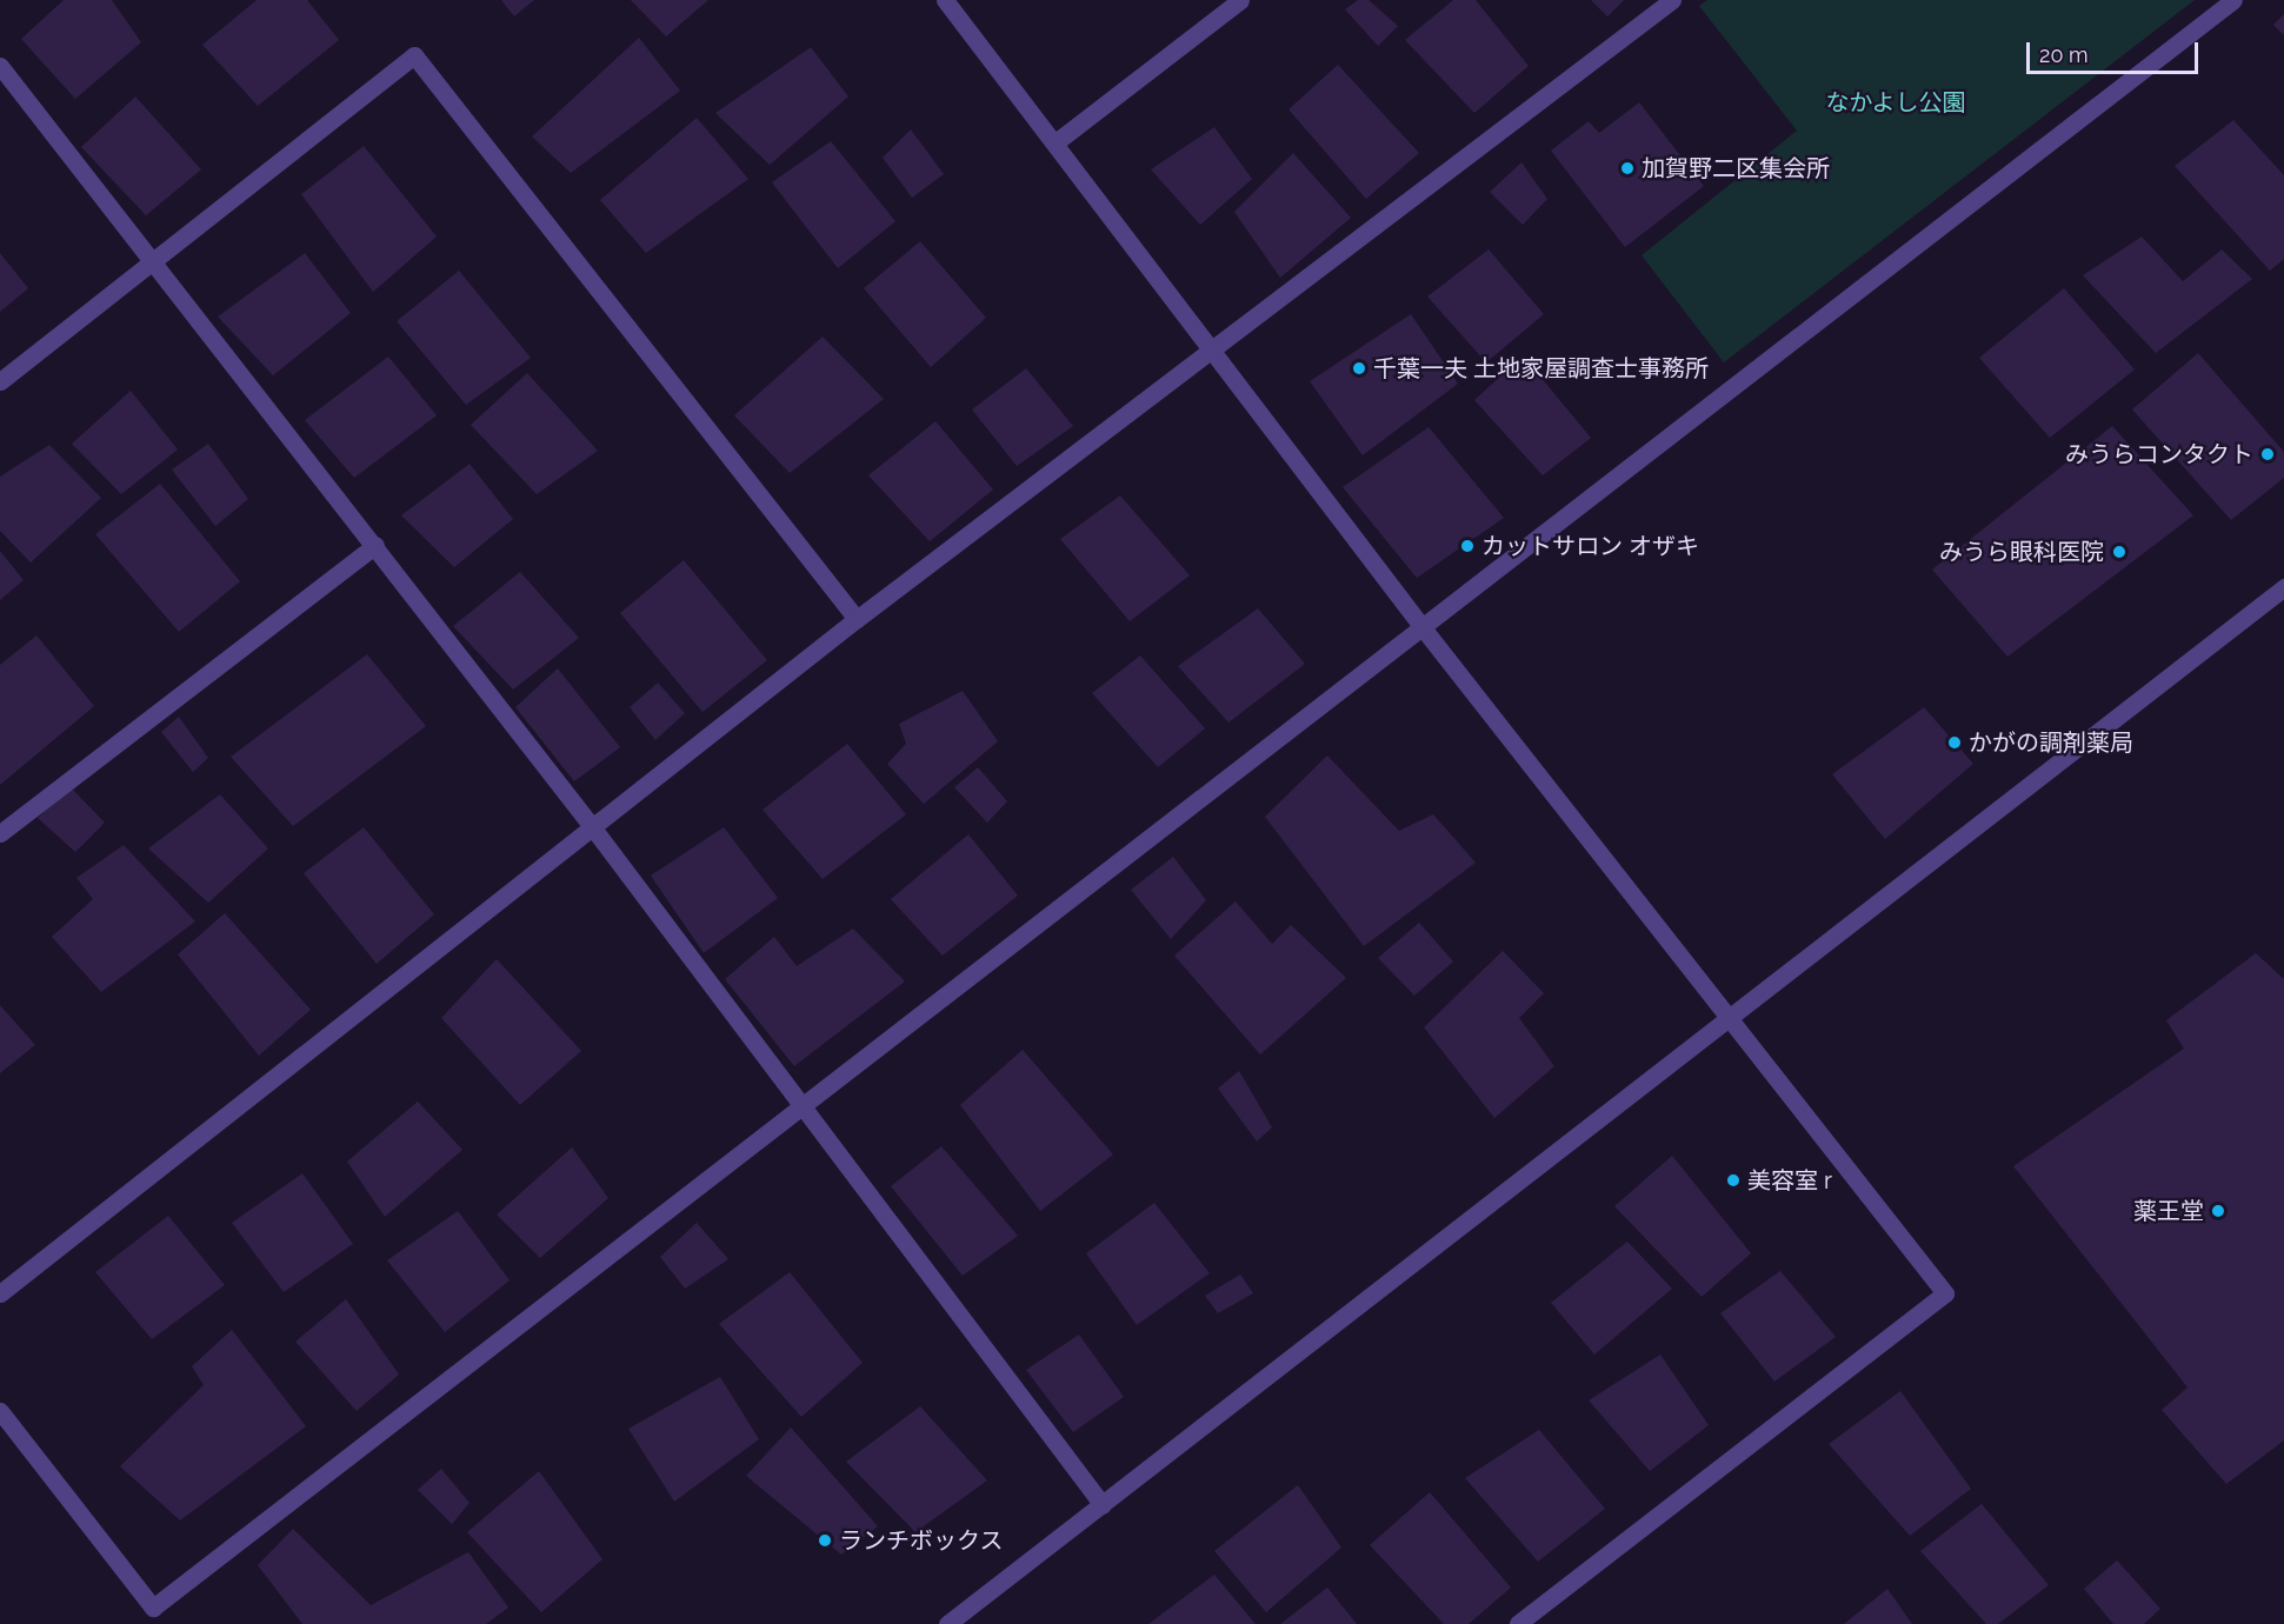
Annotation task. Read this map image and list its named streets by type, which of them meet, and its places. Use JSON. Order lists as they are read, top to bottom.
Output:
{
  "parks": ["なかよし公園"],
  "places": [
    "加賀野二区集会所",
    "千葉一夫 土地家屋調査士事務所",
    "みうらコンタクト",
    "カットサロン オザキ",
    "みうら眼科医院",
    "かがの調剤薬局",
    "美容室 r",
    "薬王堂",
    "ランチボックス"
  ],
  "scale_bar": "20 m"
}
